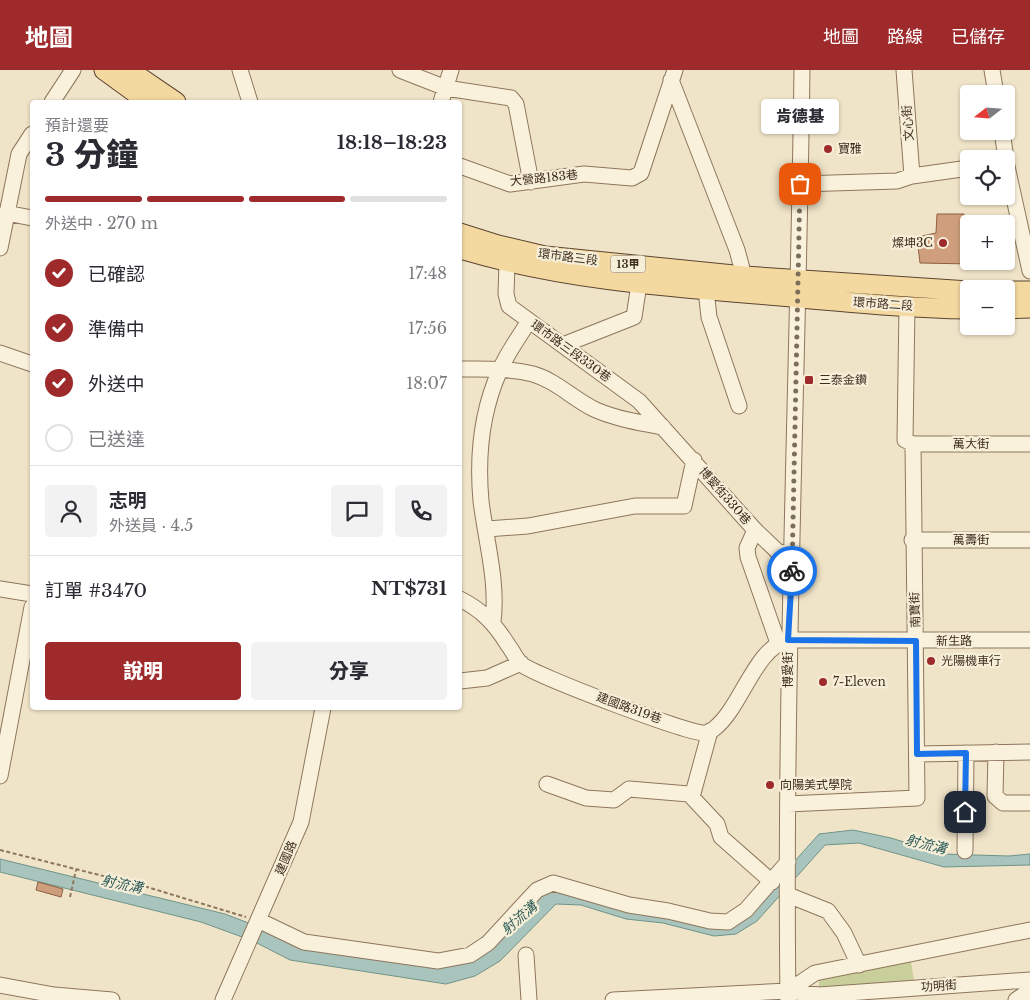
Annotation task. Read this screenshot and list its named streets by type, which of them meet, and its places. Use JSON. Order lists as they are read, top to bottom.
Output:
{
  "streets": {
    "main road": ["環市路三段", "13甲", "環市路二段"],
    "street": [
      "文心街",
      "大營路183巷",
      "環市路三段330巷",
      "萬大街",
      "博愛街330巷",
      "萬壽街",
      "南寶街",
      "新生路",
      "博愛街",
      "建國路319巷",
      "建國路",
      "功明街"
    ]
  },
  "crossings": [
    ["環市路三段", "環市路二段"],
    ["環市路三段", "環市路三段330巷"],
    ["環市路三段", "博愛街"],
    ["環市路二段", "南寶街"],
    ["環市路二段", "博愛街"],
    ["環市路三段330巷", "博愛街330巷"],
    ["萬大街", "南寶街"],
    ["博愛街330巷", "博愛街"],
    ["萬壽街", "南寶街"],
    ["南寶街", "新生路"],
    ["南寶街", "博愛街"],
    ["新生路", "博愛街"],
    ["博愛街", "功明街"]
  ],
  "water": ["射流溝"],
  "places": {
    "other": [
      "寶雅",
      "肯德基",
      "燦坤3C",
      "光陽機車行",
      "7-Eleven",
      "向陽美式學院"
    ],
    "transit": ["三泰金鑽"]
  },
  "north": "left",
  "page": {
    "header": "地圖",
    "nav": ["地圖", "路線", "已儲存"],
    "map_buttons": ["+", "−"],
    "bubble": "肯德基",
    "heading": ["3 分鐘", "預計還要", "18:18–18:23"],
    "panel": [
      "志明",
      "外送員 · 4.5",
      "訂單 #3470",
      "NT$731"
    ],
    "bar": "外送中 · 270 m",
    "list": [
      ["已確認", "17:48"],
      ["準備中", "17:56"],
      ["外送中", "18:07"],
      "已送達"
    ],
    "buttons": ["說明", "分享"]
  }
}
